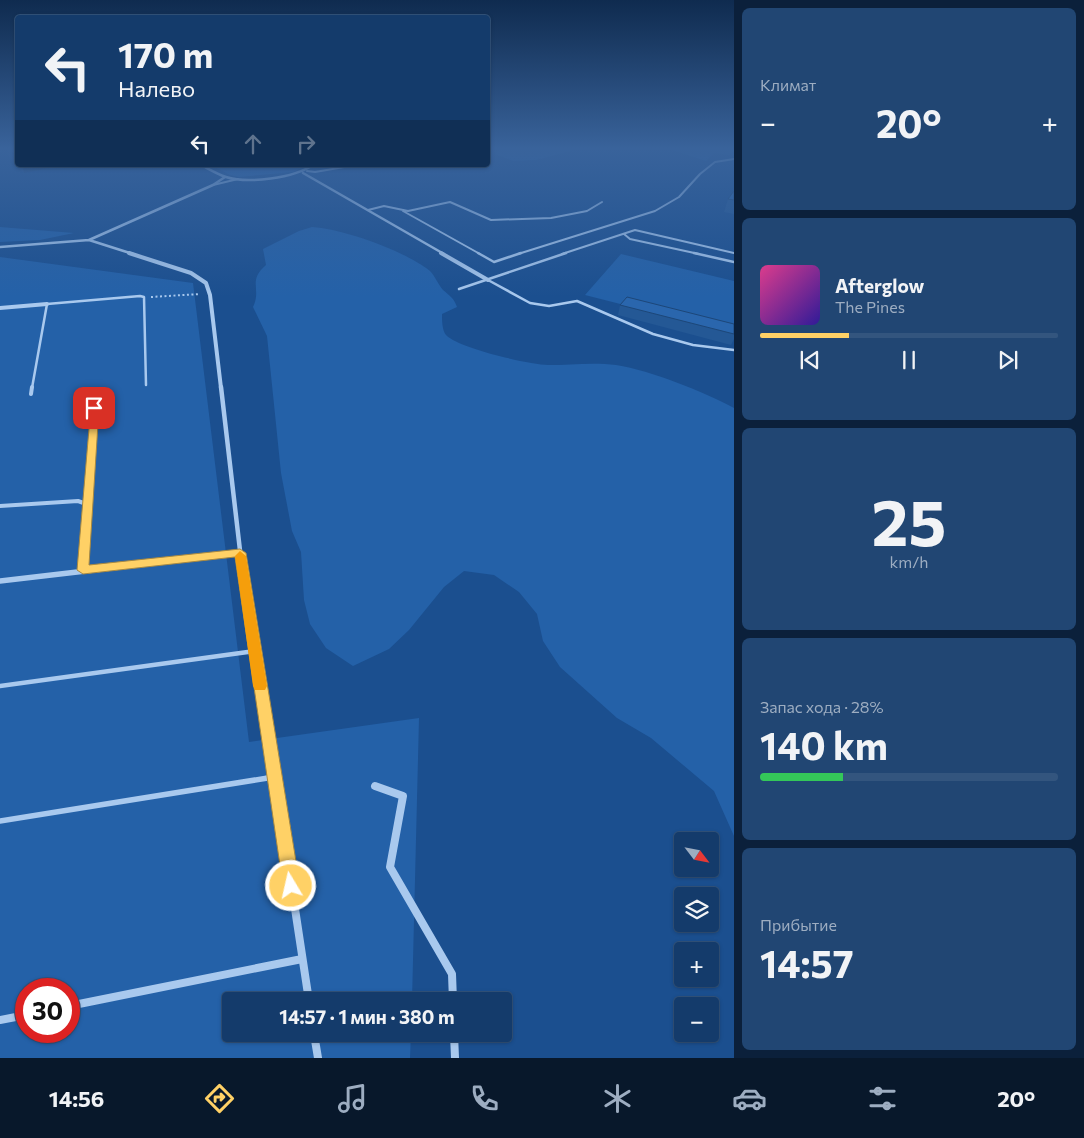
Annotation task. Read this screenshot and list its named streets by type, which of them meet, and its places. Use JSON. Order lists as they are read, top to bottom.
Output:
{
  "north": "bottom right",
  "page": {
    "tile": [
      "Климат",
      ["25", "km/h"],
      ["Запас хода · 28%", "140 km"],
      ["Прибытие", "14:57"]
    ],
    "turn": ["170 m", "Налево"],
    "heat": ["−", "20°", "+"],
    "song": ["Afterglow", "The Pines"],
    "map_buttons": ["+", "−"],
    "limit": "30",
    "trip": "14:57 · 1 мин · 380 m",
    "tabs": ["14:56", "20°"]
  }
}
